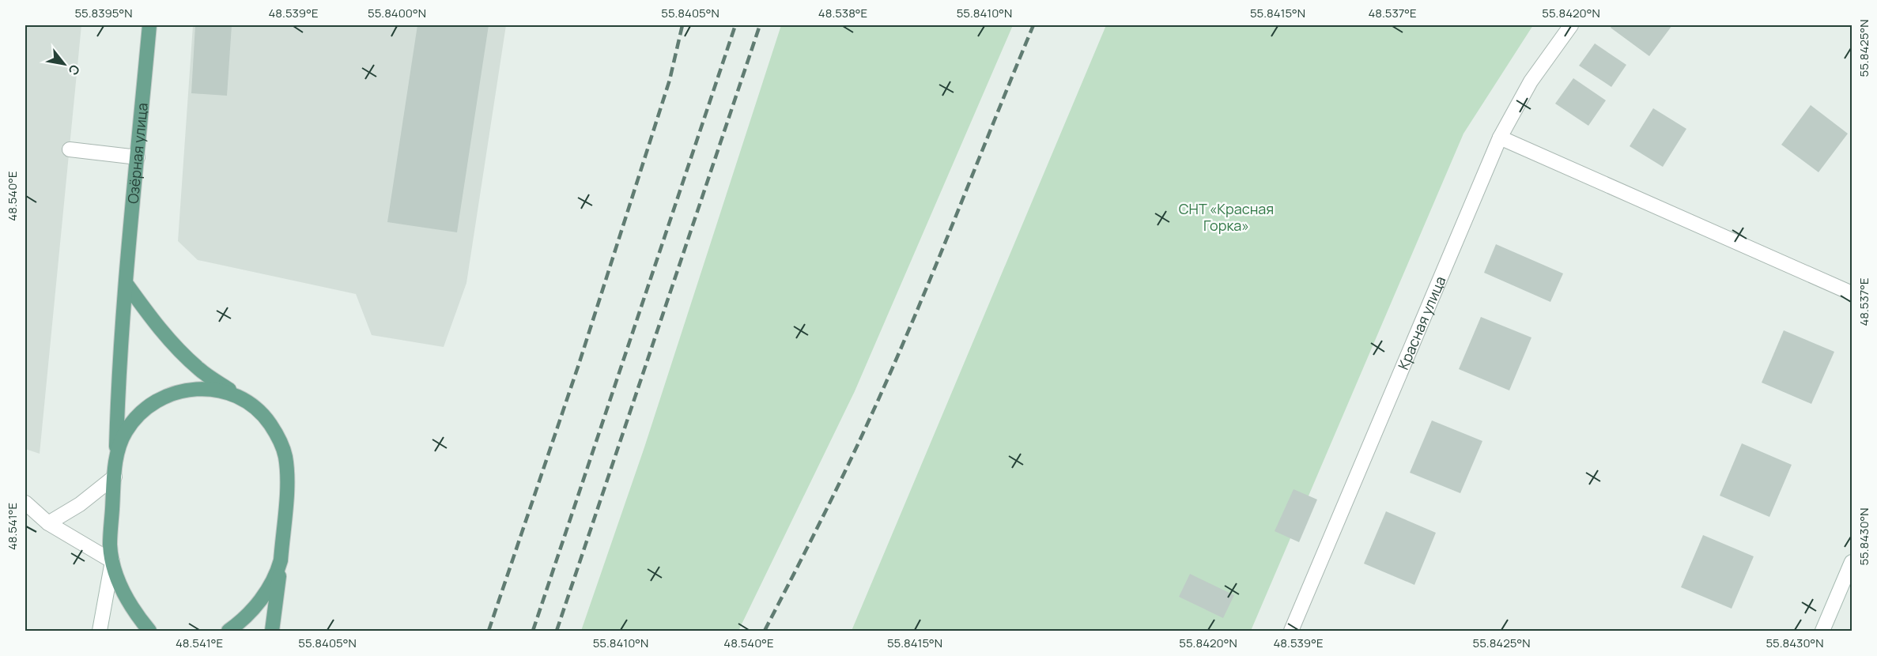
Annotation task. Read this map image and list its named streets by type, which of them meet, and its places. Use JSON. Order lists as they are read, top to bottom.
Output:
{
  "streets": {
    "main road": ["Озёрная улица"],
    "street": ["Красная улица"]
  },
  "parks": ["СНТ «Красная Горка»"],
  "north": "bottom right",
  "coordinates": [
    "55.8395°N",
    "48.539°E",
    "55.8400°N",
    "55.8405°N",
    "48.538°E",
    "55.8410°N",
    "55.8415°N",
    "48.537°E",
    "55.8420°N",
    "55.8425°N",
    "48.540°E",
    "48.541°E",
    "55.8430°N"
  ]
}
